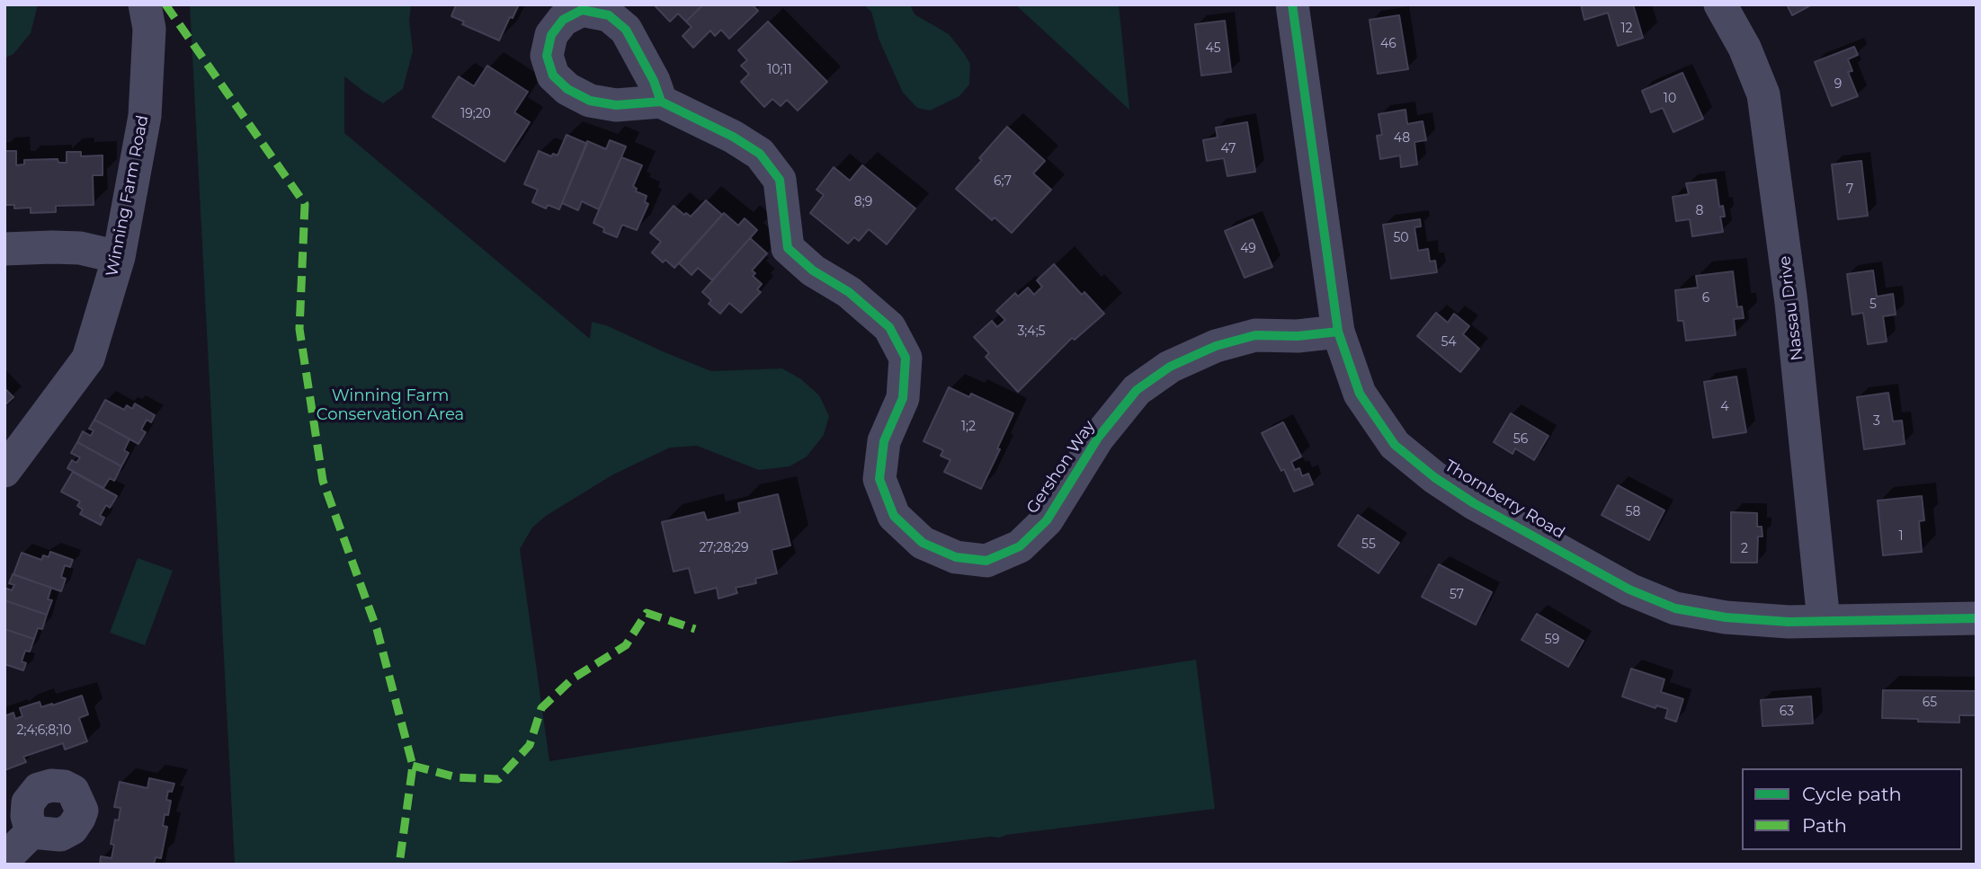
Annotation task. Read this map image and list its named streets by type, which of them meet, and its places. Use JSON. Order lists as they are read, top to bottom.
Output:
{
  "streets": {
    "street": [
      "Winning Farm Road",
      "Nassau Drive",
      "Gershon Way",
      "Thornberry Road"
    ]
  },
  "crossings": [
    ["Nassau Drive", "Thornberry Road"],
    ["Gershon Way", "Thornberry Road"]
  ],
  "parks": ["Winning Farm Conservation Area"],
  "house_numbers": [
    "12",
    "46",
    "45",
    "10;11",
    "9",
    "10",
    "19;20",
    "48",
    "47",
    "6;7",
    "7",
    "8;9",
    "8",
    "50",
    "49",
    "6",
    "5",
    "3;4;5",
    "54",
    "4",
    "3",
    "1;2",
    "56",
    "58",
    "1",
    "55",
    "27;28;29",
    "2",
    "57",
    "59",
    "65",
    "63",
    "2;4;6;8;10"
  ],
  "legend": ["Cycle path", "Path"]
}
